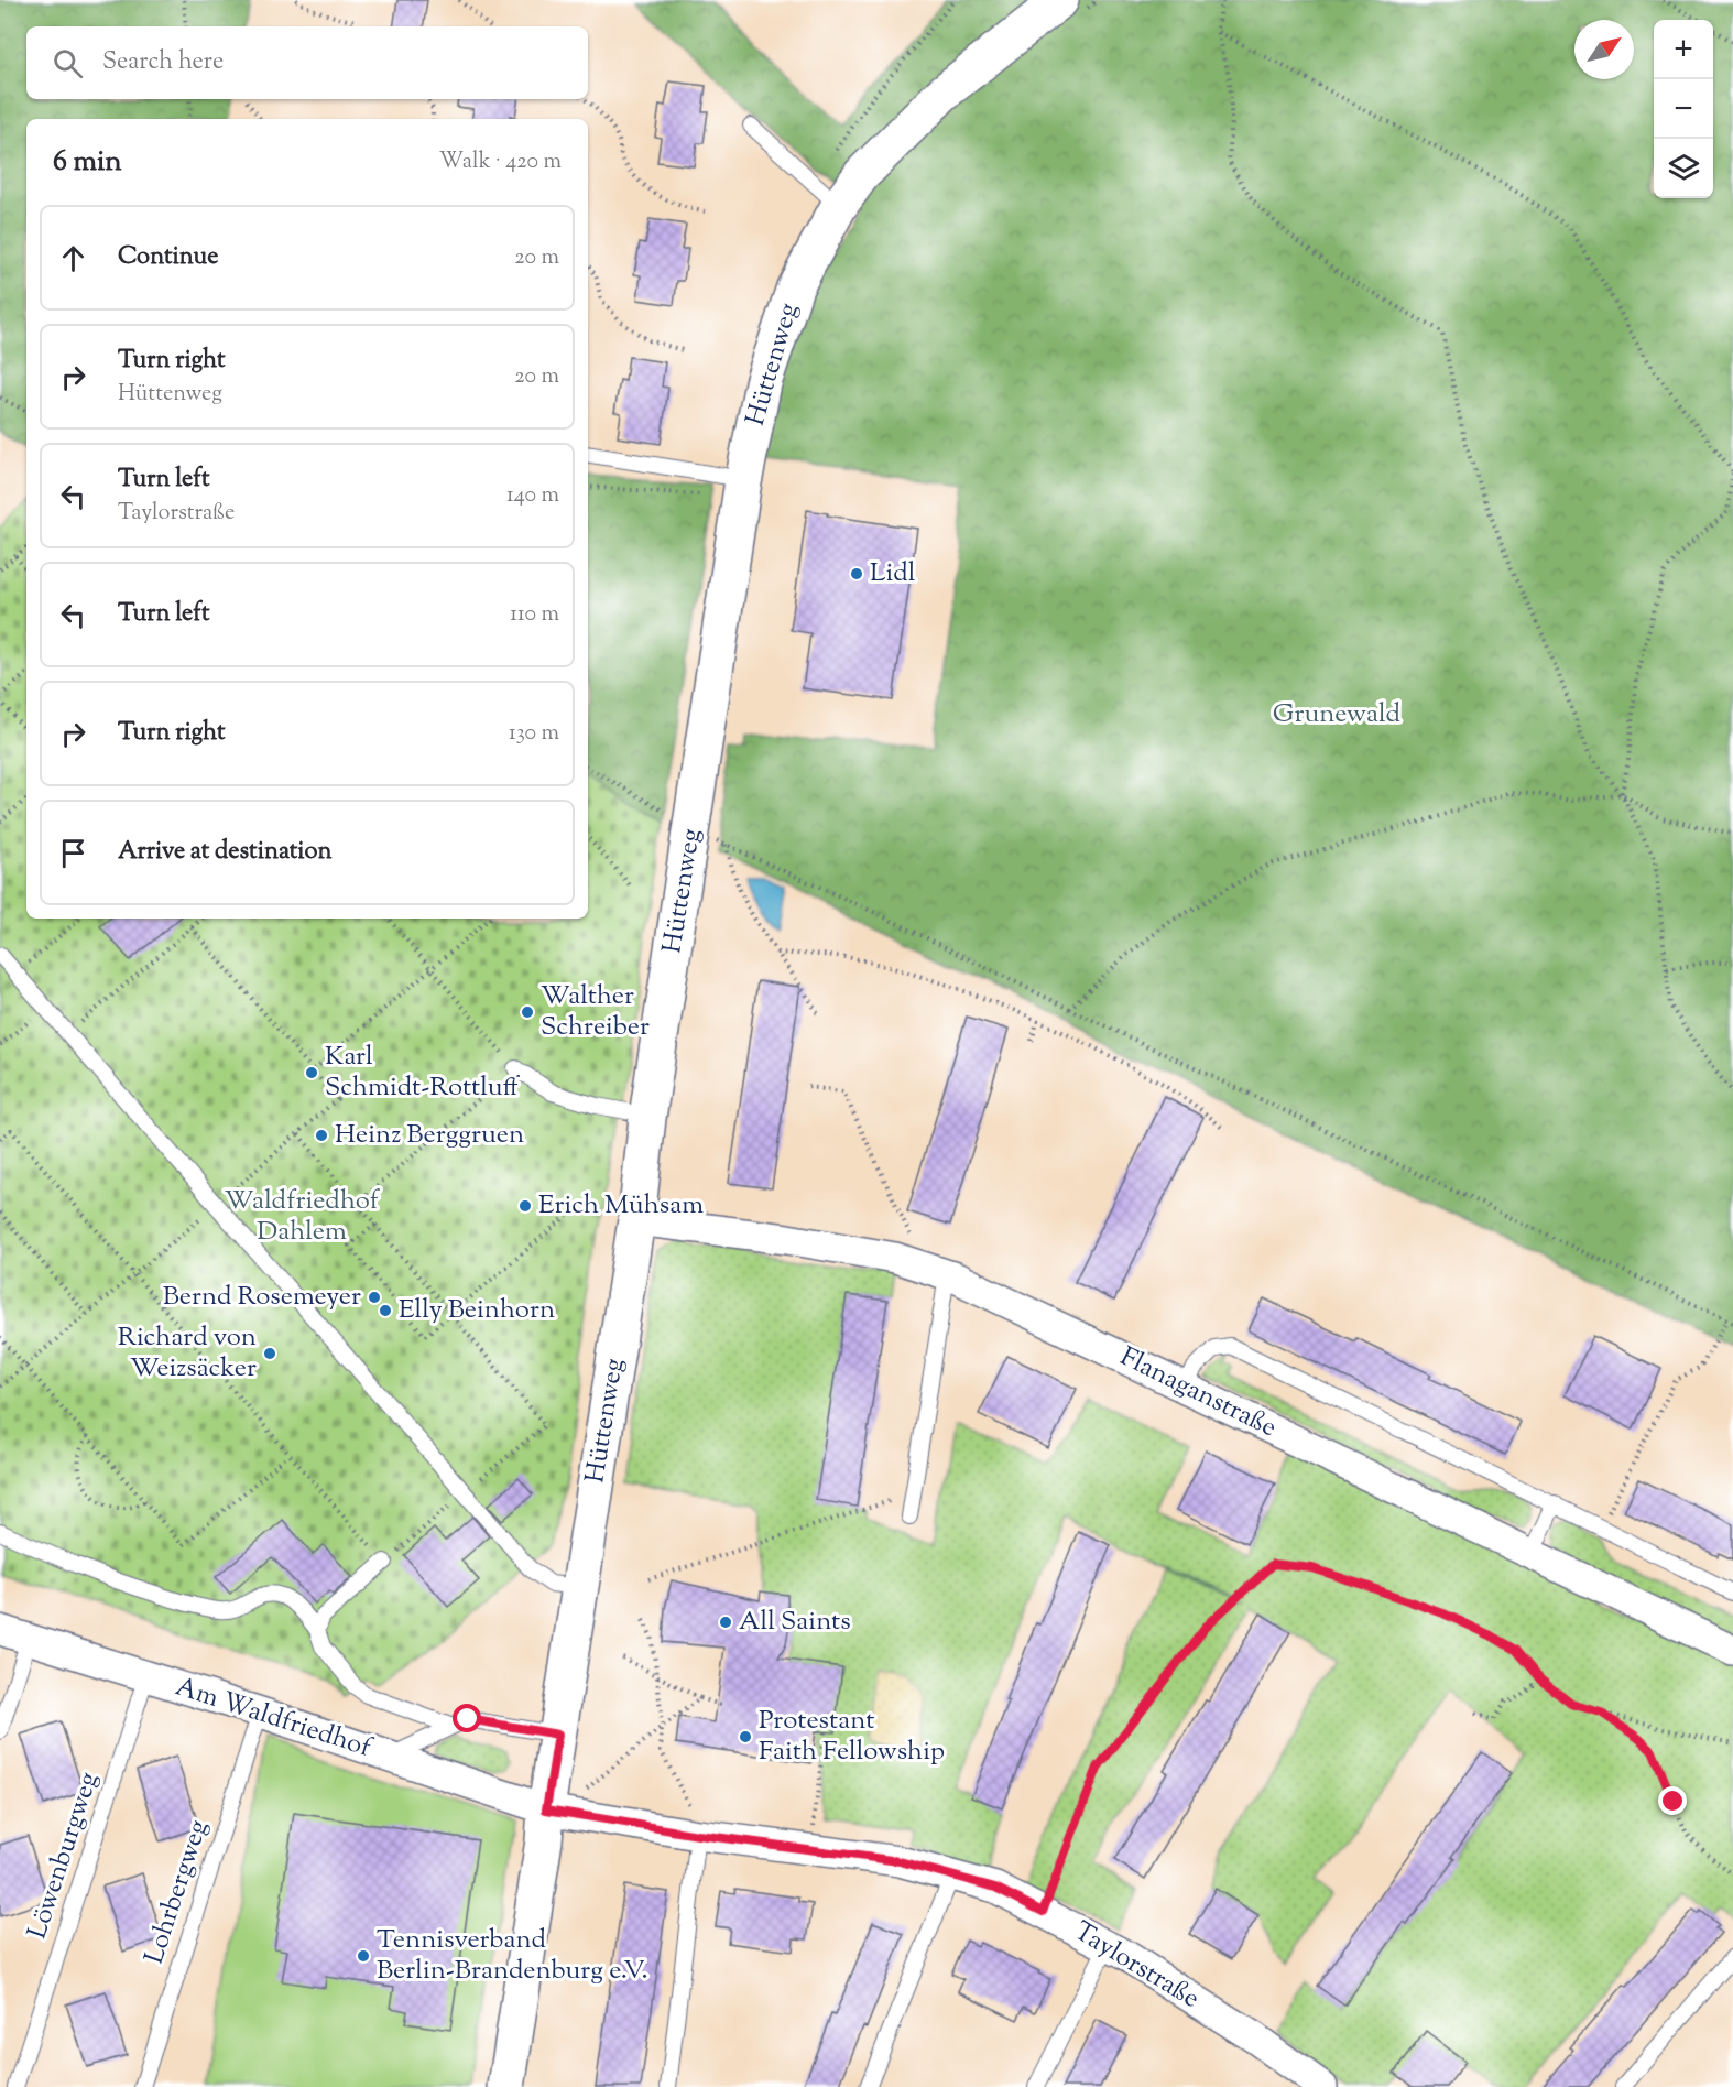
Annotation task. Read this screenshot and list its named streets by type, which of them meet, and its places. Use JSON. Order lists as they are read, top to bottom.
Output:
{
  "streets": {
    "main road": ["Hüttenweg"],
    "street": ["Flanaganstraße", "Am Waldfriedhof", "Taylorstraße"],
    "lane": ["Löwenburgweg", "Lohrbergweg"]
  },
  "crossings": [
    ["Hüttenweg", "Flanaganstraße"],
    ["Hüttenweg", "Am Waldfriedhof"],
    ["Hüttenweg", "Taylorstraße"],
    ["Am Waldfriedhof", "Löwenburgweg"],
    ["Am Waldfriedhof", "Lohrbergweg"],
    ["Am Waldfriedhof", "Taylorstraße"]
  ],
  "parks": ["Grunewald", "Waldfriedhof Dahlem"],
  "places": [
    "Lidl",
    "Walther Schreiber",
    "Karl Schmidt-Rottluff",
    "Heinz Berggruen",
    "Erich Mühsam",
    "Bernd Rosemeyer",
    "Elly Beinhorn",
    "Richard von Weizsäcker",
    "All Saints",
    "Protestant Faith Fellowship",
    "Tennisverband Berlin-Brandenburg e.V."
  ],
  "north": "top right",
  "page": {
    "map_buttons": ["+", "−"],
    "search": "Search here",
    "heading": ["6 min", "Walk · 420 m"],
    "list": [
      ["Continue", "20 m"],
      ["Turn right", "Hüttenweg", "20 m"],
      ["Turn left", "Taylorstraße", "140 m"],
      ["Turn left", "110 m"],
      ["Turn right", "130 m"],
      "Arrive at destination"
    ]
  }
}
